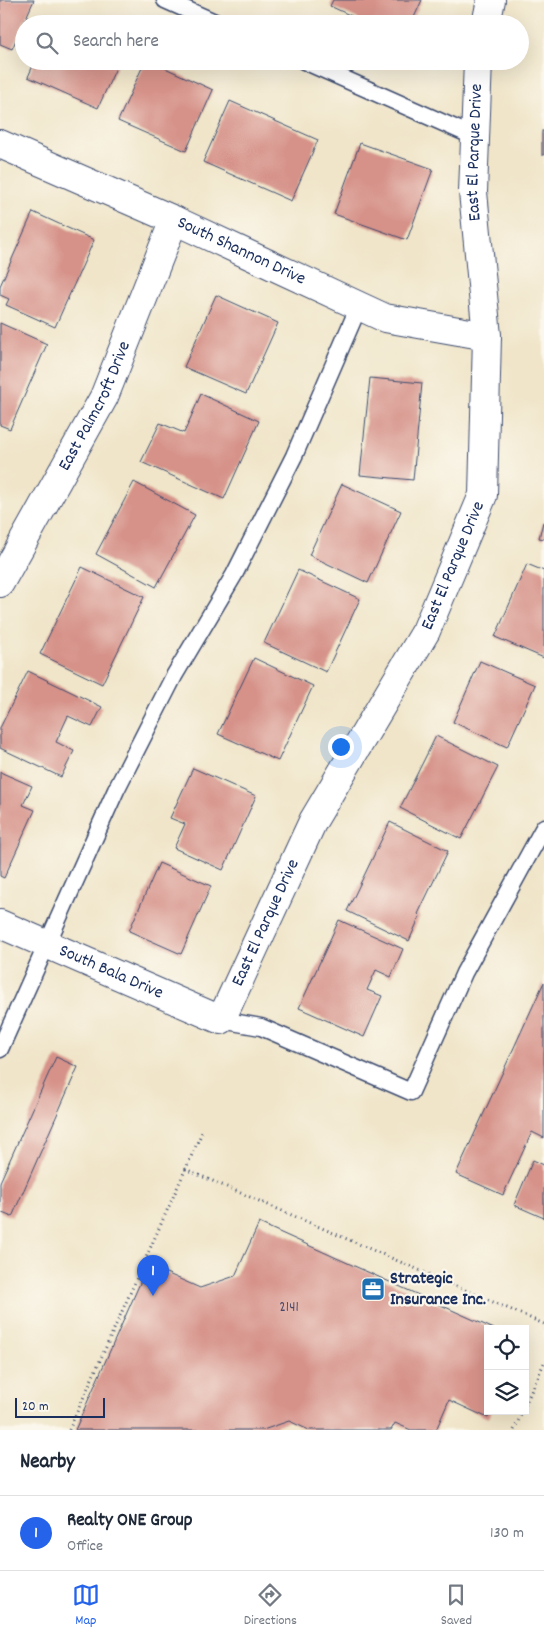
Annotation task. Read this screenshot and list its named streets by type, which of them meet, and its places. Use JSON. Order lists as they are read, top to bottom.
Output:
{
  "streets": {
    "street": [
      "East El Parque Drive",
      "South Shannon Drive",
      "East Palmcroft Drive",
      "South Bala Drive"
    ]
  },
  "crossings": [
    ["East El Parque Drive", "South Shannon Drive"],
    ["East El Parque Drive", "South Bala Drive"],
    ["South Shannon Drive", "East Palmcroft Drive"]
  ],
  "places": {
    "office": ["Strategic Insurance Inc."]
  },
  "house_numbers": ["2141"],
  "scale_bar": "20 m",
  "page": {
    "search": "Search here",
    "pins": "1",
    "scale": "20 m",
    "heading": "Nearby",
    "list": [
      {
        "mark": "1",
        "name": "Realty ONE Group",
        "note": "Office",
        "value": "130 m"
      }
    ],
    "nav": ["Map", "Directions", "Saved"]
  }
}
